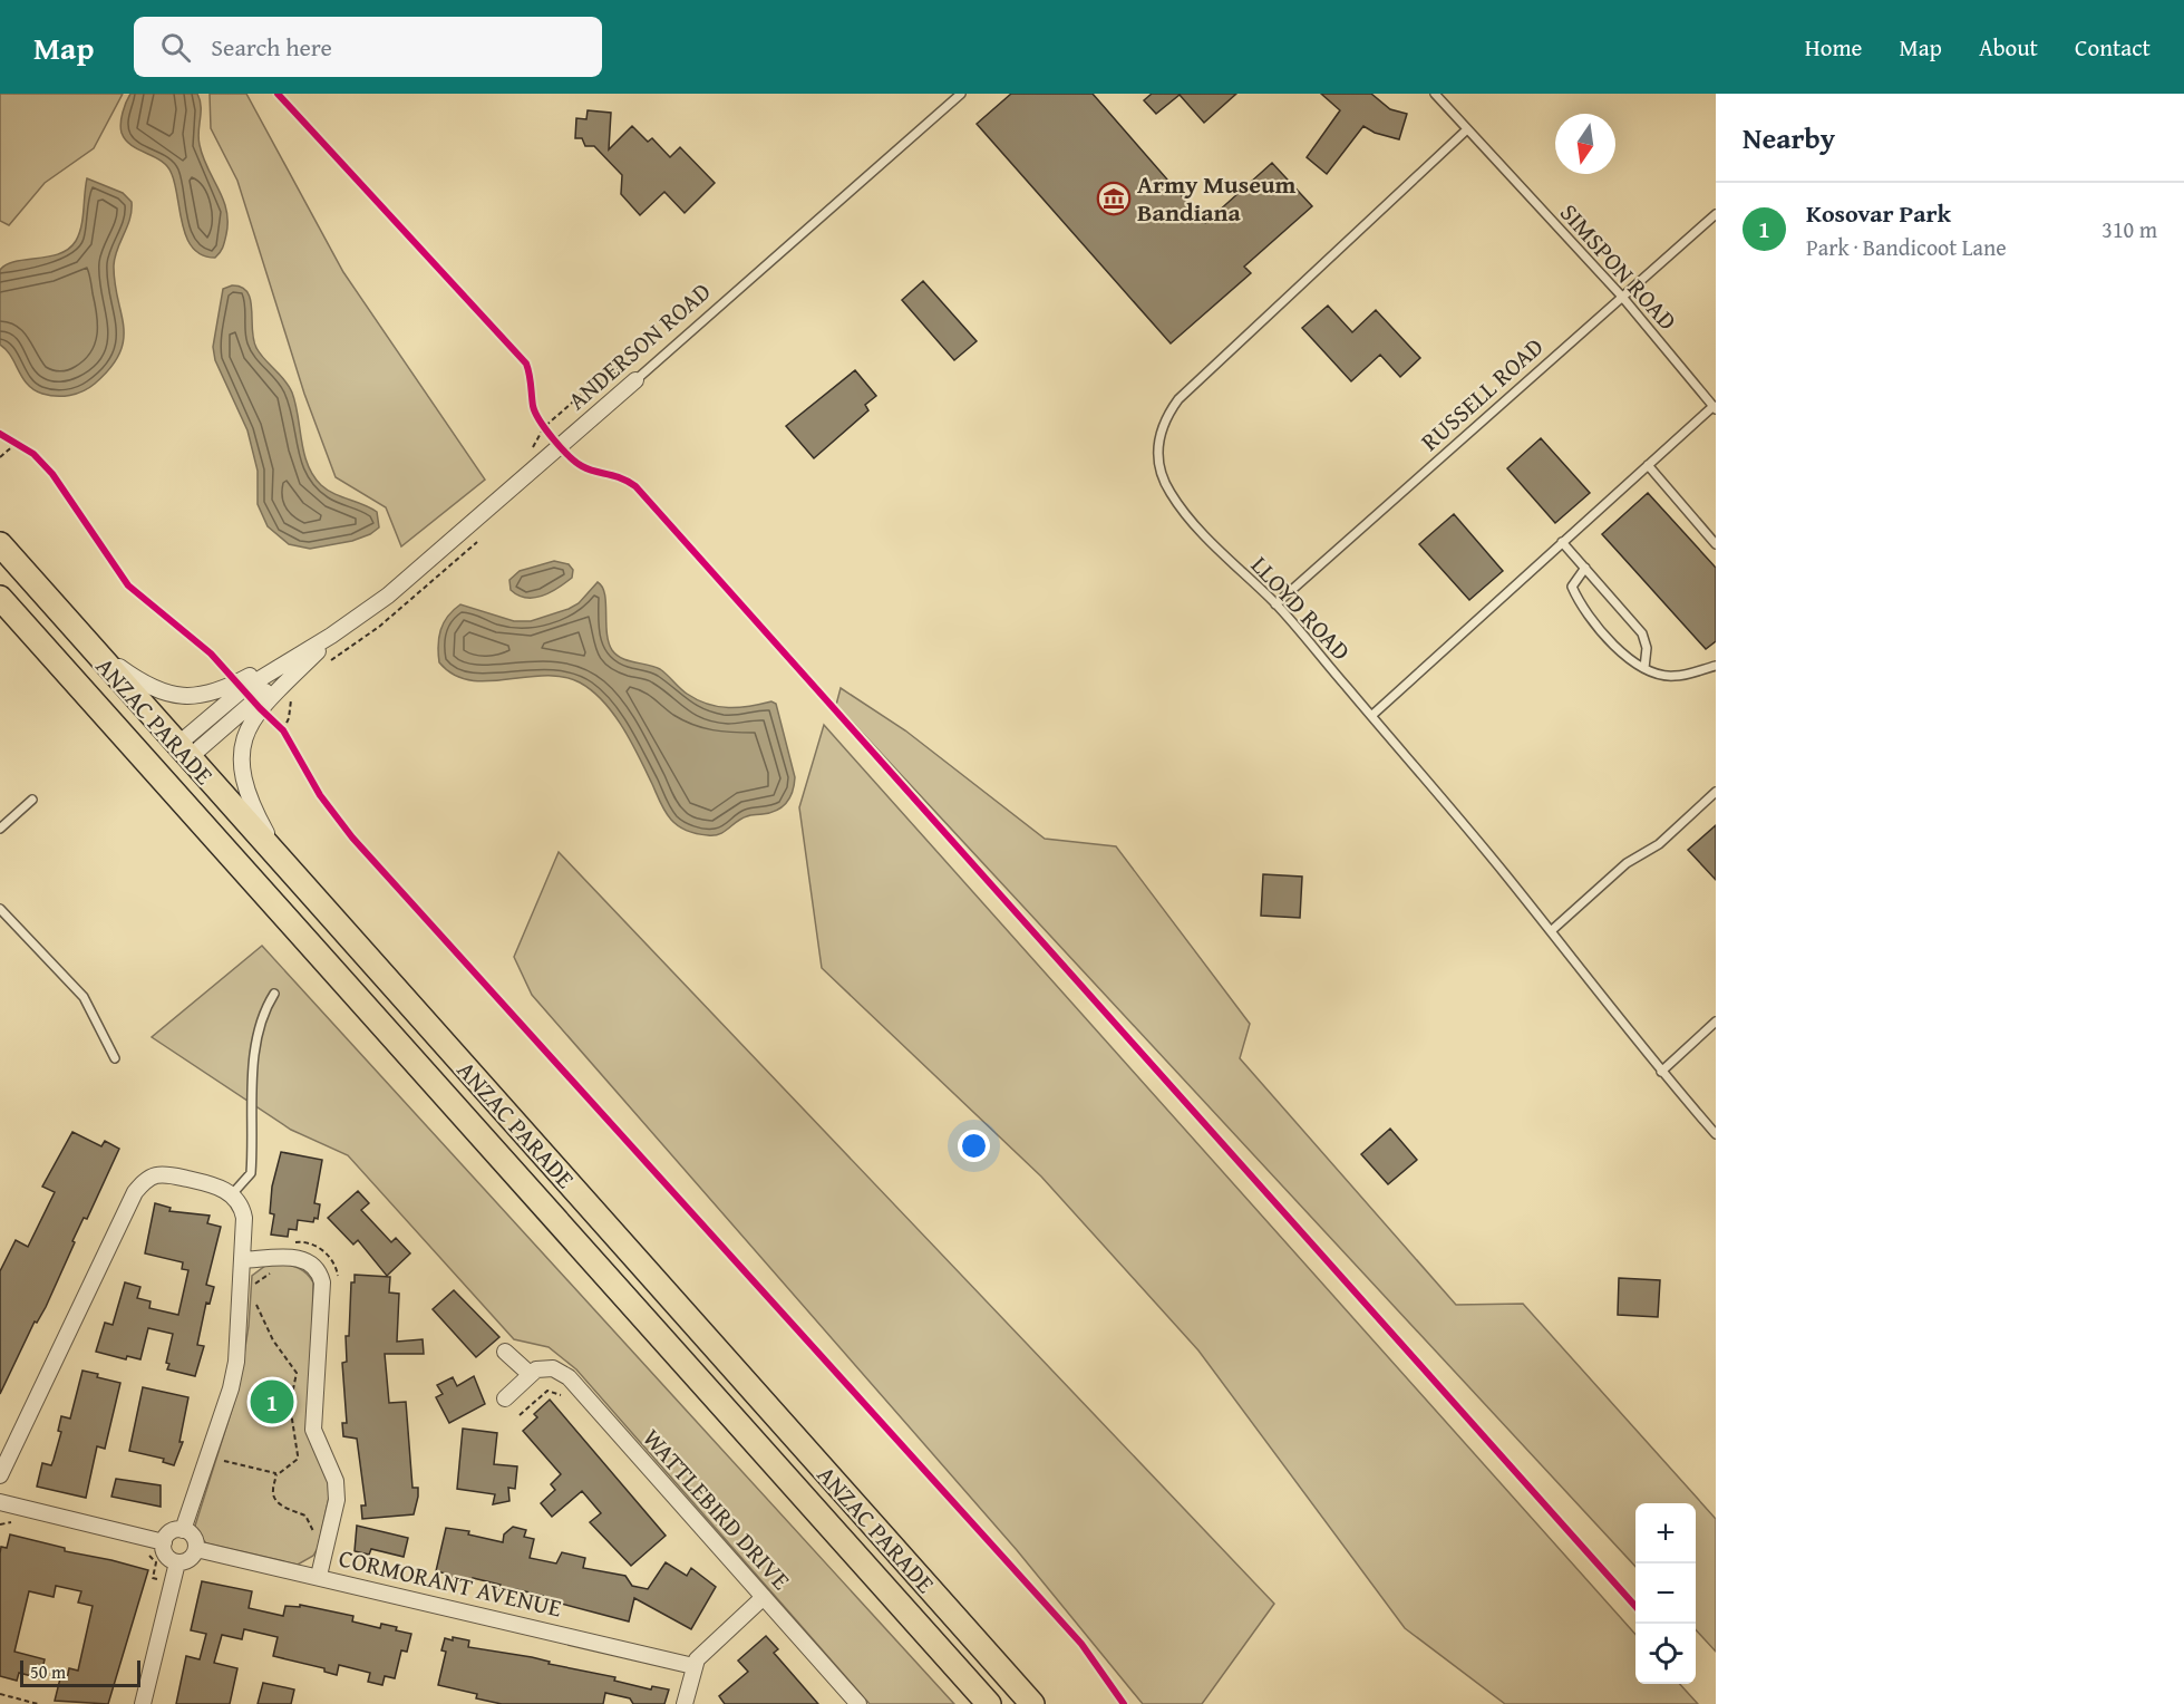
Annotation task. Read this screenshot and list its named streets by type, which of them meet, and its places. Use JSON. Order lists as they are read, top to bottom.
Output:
{
  "streets": {
    "main road": ["ANZAC PARADE"],
    "street": ["ANDERSON ROAD", "WATTLEBIRD DRIVE", "CORMORANT AVENUE"],
    "lane": ["SIMSPON ROAD", "RUSSELL ROAD", "LLOYD ROAD"]
  },
  "crossings": [
    ["SIMSPON ROAD", "RUSSELL ROAD"],
    ["SIMSPON ROAD", "LLOYD ROAD"],
    ["ANDERSON ROAD", "ANZAC PARADE"],
    ["RUSSELL ROAD", "LLOYD ROAD"]
  ],
  "places": {
    "museum": ["Army Museum Bandiana"]
  },
  "scale_bar": "50 m",
  "north": "bottom",
  "page": {
    "header": "Map",
    "search": "Search here",
    "nav": [
      "Home",
      "Map",
      "About",
      "Contact"
    ],
    "heading": "Nearby",
    "list": [
      {
        "mark": "1",
        "name": "Kosovar Park",
        "note": "Park · Bandicoot Lane",
        "value": "310 m"
      }
    ],
    "pins": "1",
    "map_buttons": ["+", "−"],
    "scale": "50 m"
  }
}
